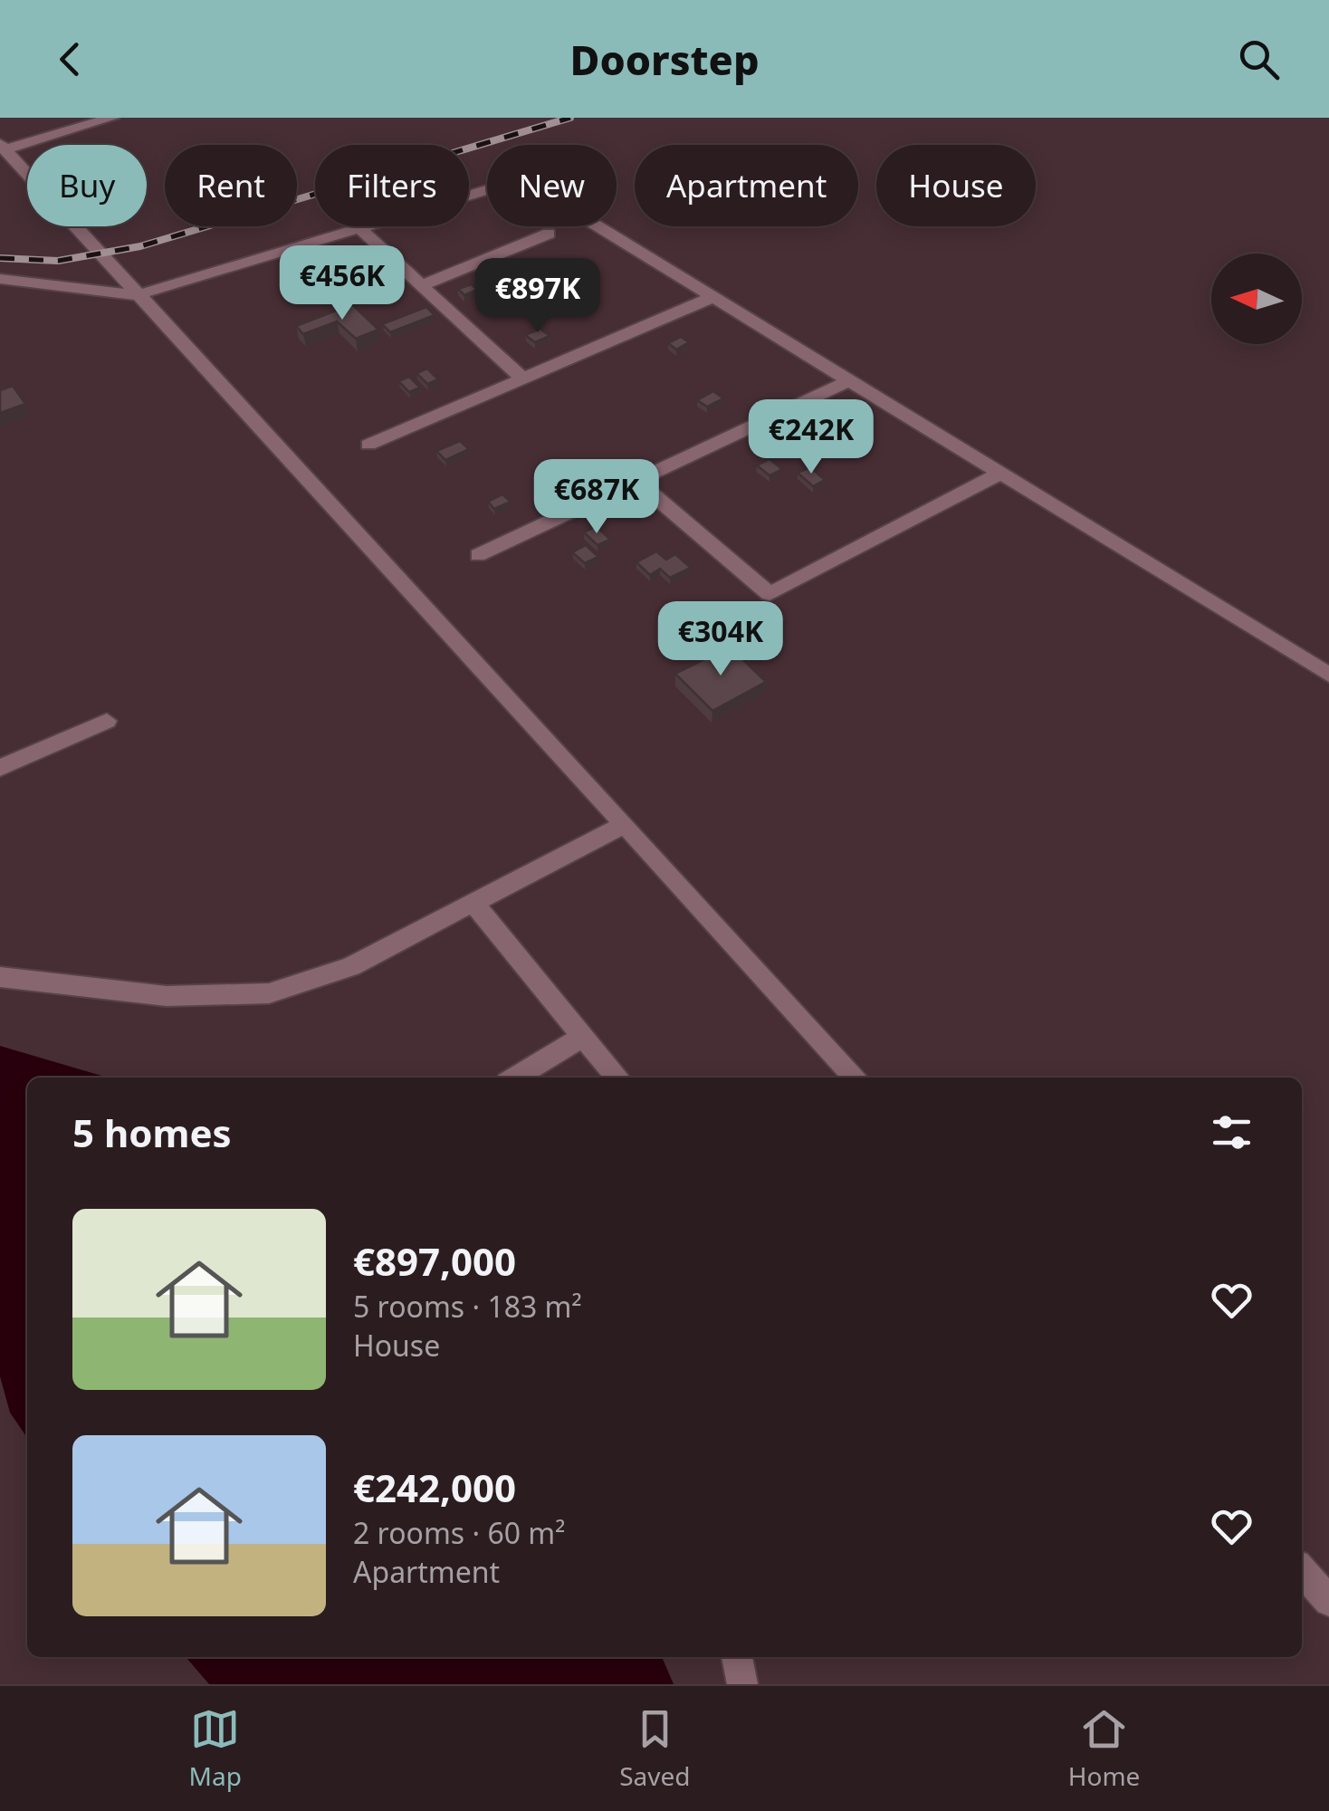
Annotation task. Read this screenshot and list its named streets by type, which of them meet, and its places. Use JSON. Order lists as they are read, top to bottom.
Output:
{
  "north": "left",
  "page": {
    "header": "Doorstep",
    "chip": [
      "Buy",
      "Rent",
      "Filters",
      "New",
      "Apartment",
      "House"
    ],
    "price": [
      "€456K",
      "€897K",
      "€242K",
      "€687K",
      "€304K"
    ],
    "heading": "5 homes",
    "list": [
      {
        "name": "€897,000",
        "note": "5 rooms · 183 m² · House"
      },
      {
        "name": "€242,000",
        "note": "2 rooms · 60 m² · Apartment"
      }
    ],
    "tabs": ["Map", "Saved", "Home"]
  }
}
